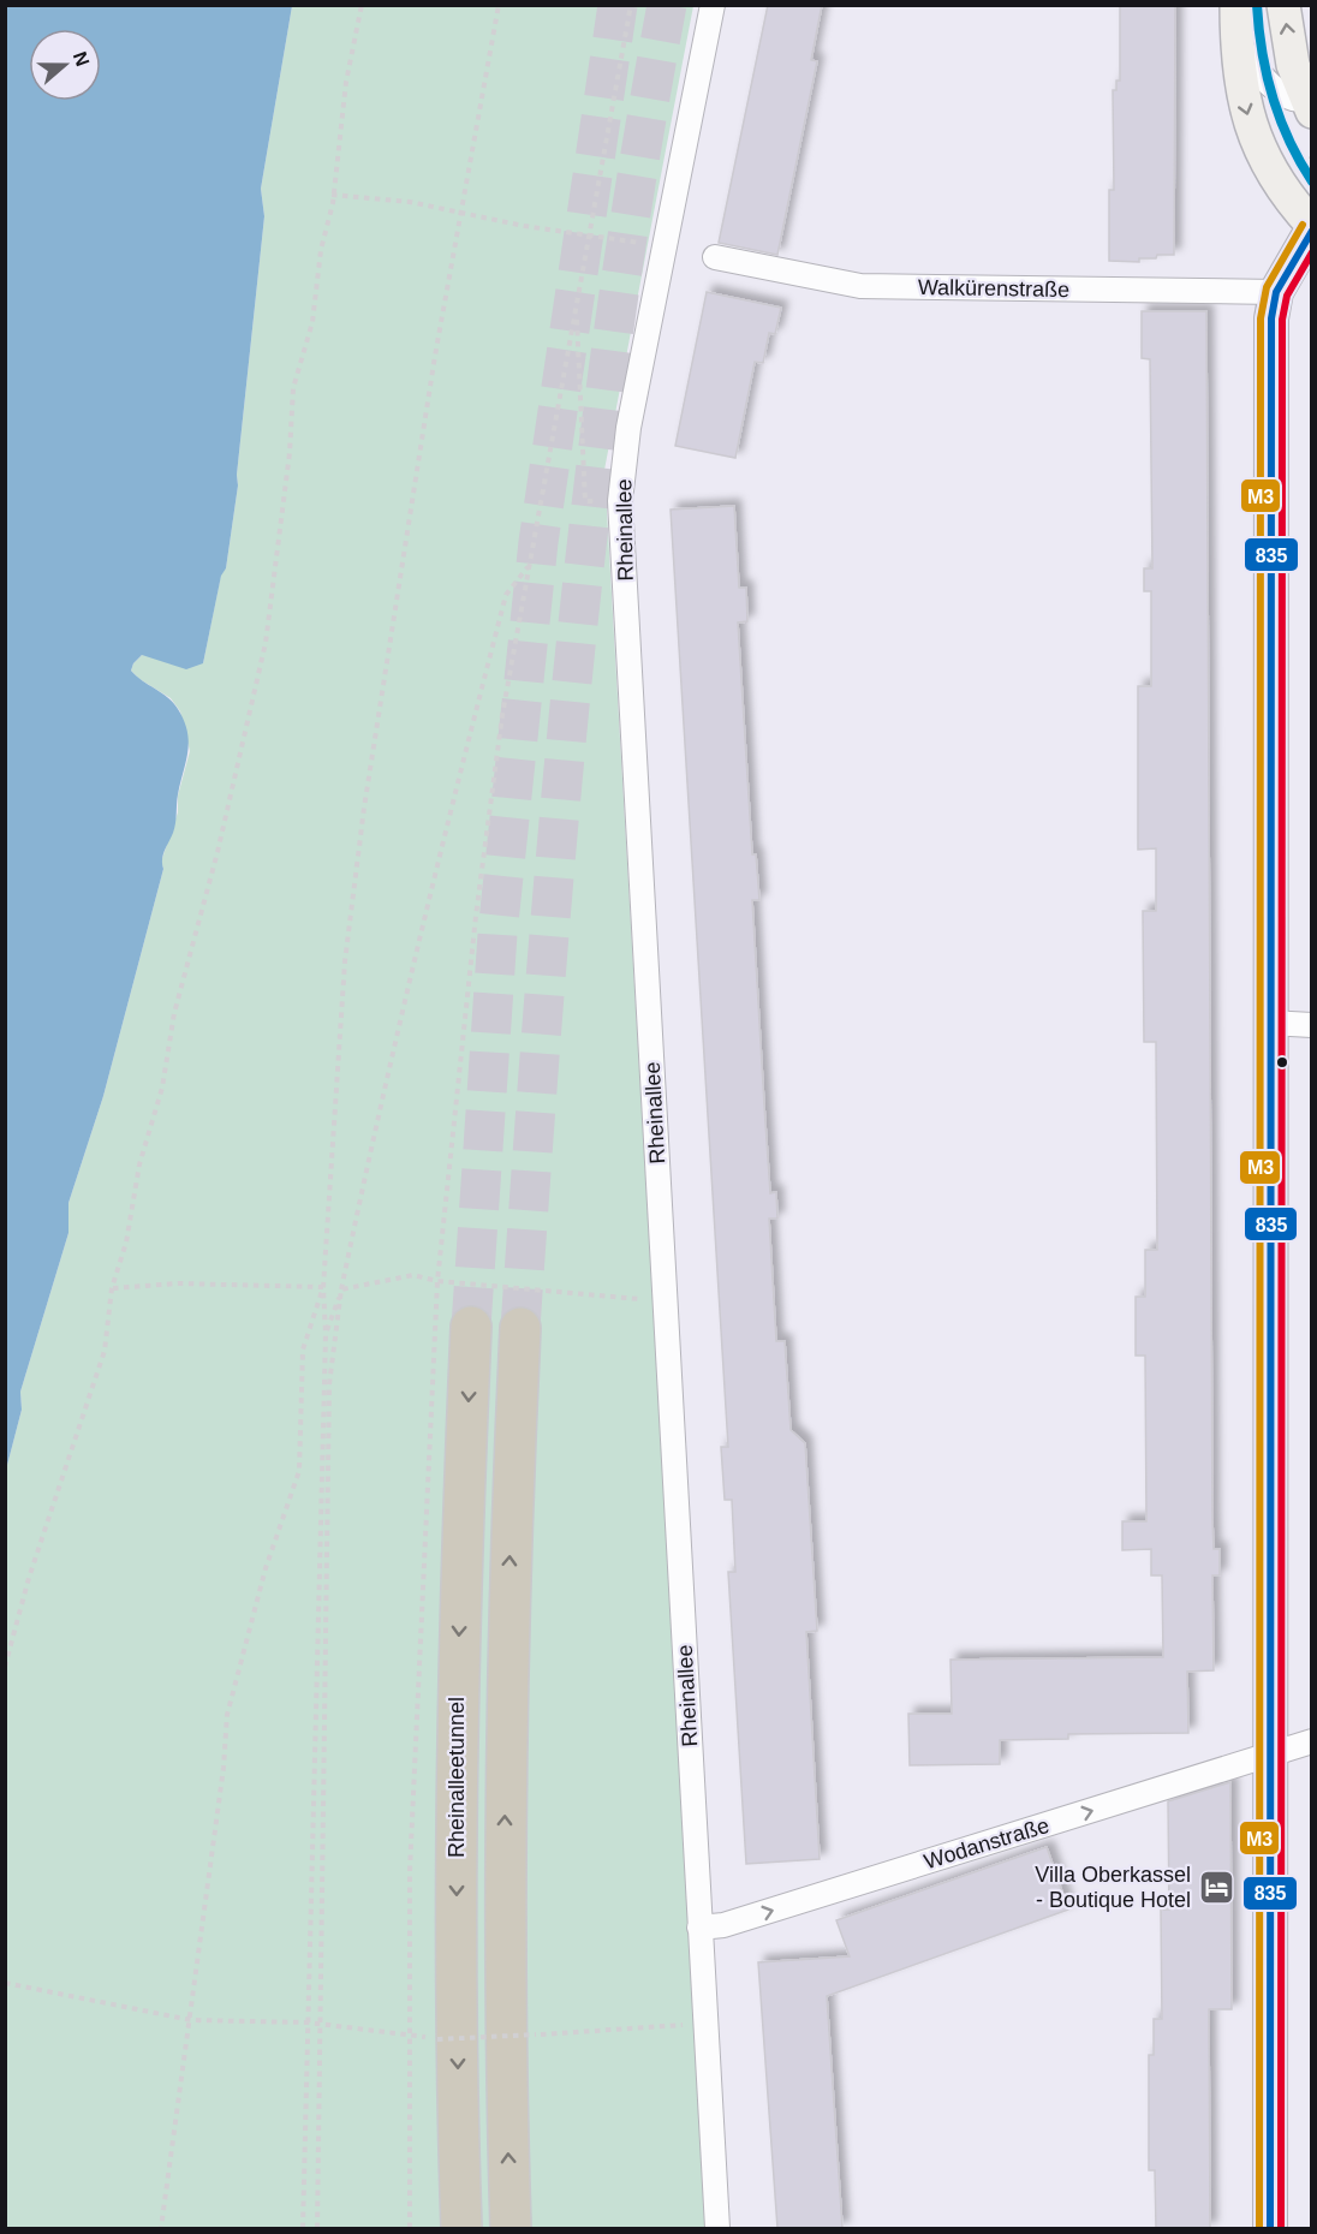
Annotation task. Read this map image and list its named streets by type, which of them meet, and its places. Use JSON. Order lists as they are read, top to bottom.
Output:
{
  "streets": {
    "highway": ["Rheinalleetunnel"],
    "street": ["Walkürenstraße", "Rheinallee", "Wodanstraße"]
  },
  "crossings": [
    ["Rheinallee", "Wodanstraße"]
  ],
  "one_way": ["Wodanstraße"],
  "places": {
    "hotel": ["Villa Oberkassel - Boutique Hotel"]
  },
  "lines": ["transit line M3", "transit line 835"],
  "north": "right"
}
